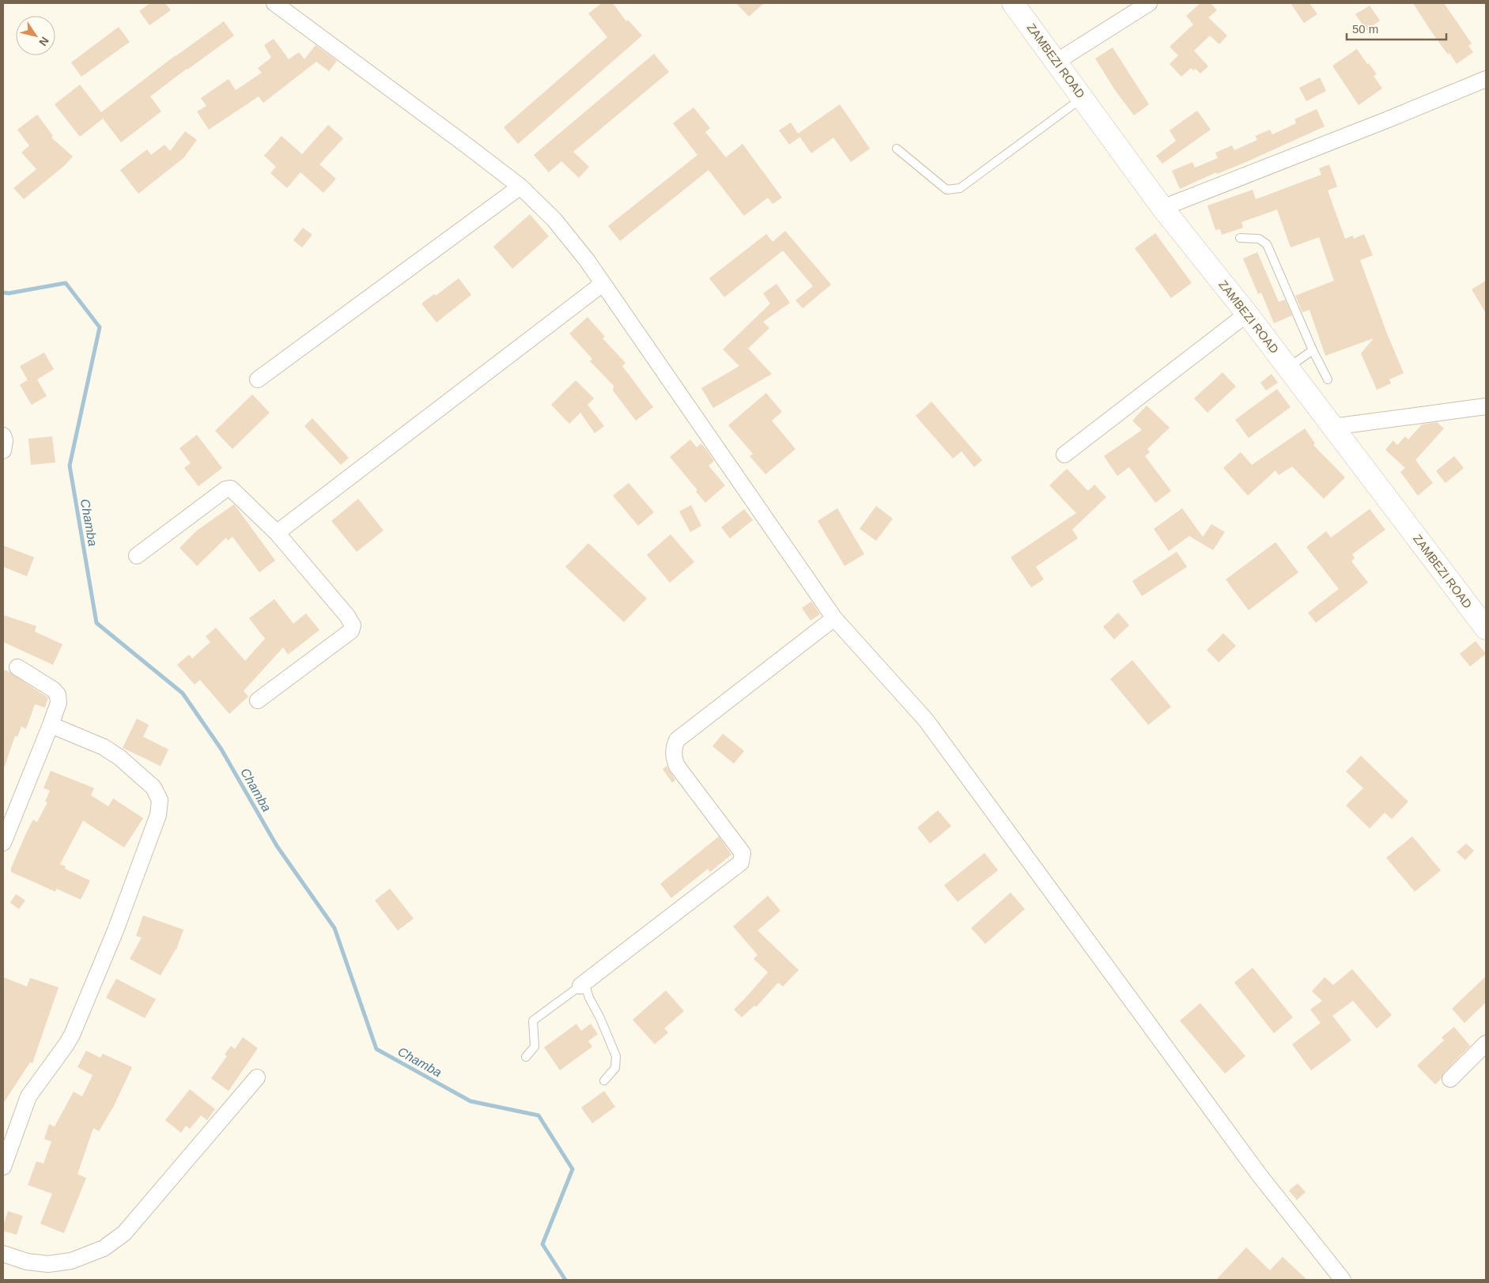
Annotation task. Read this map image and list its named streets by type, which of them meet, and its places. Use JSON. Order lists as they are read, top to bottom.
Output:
{
  "streets": {
    "main road": ["ZAMBEZI ROAD"]
  },
  "water": ["Chamba"],
  "scale_bar": "50 m",
  "north": "bottom right"
}
